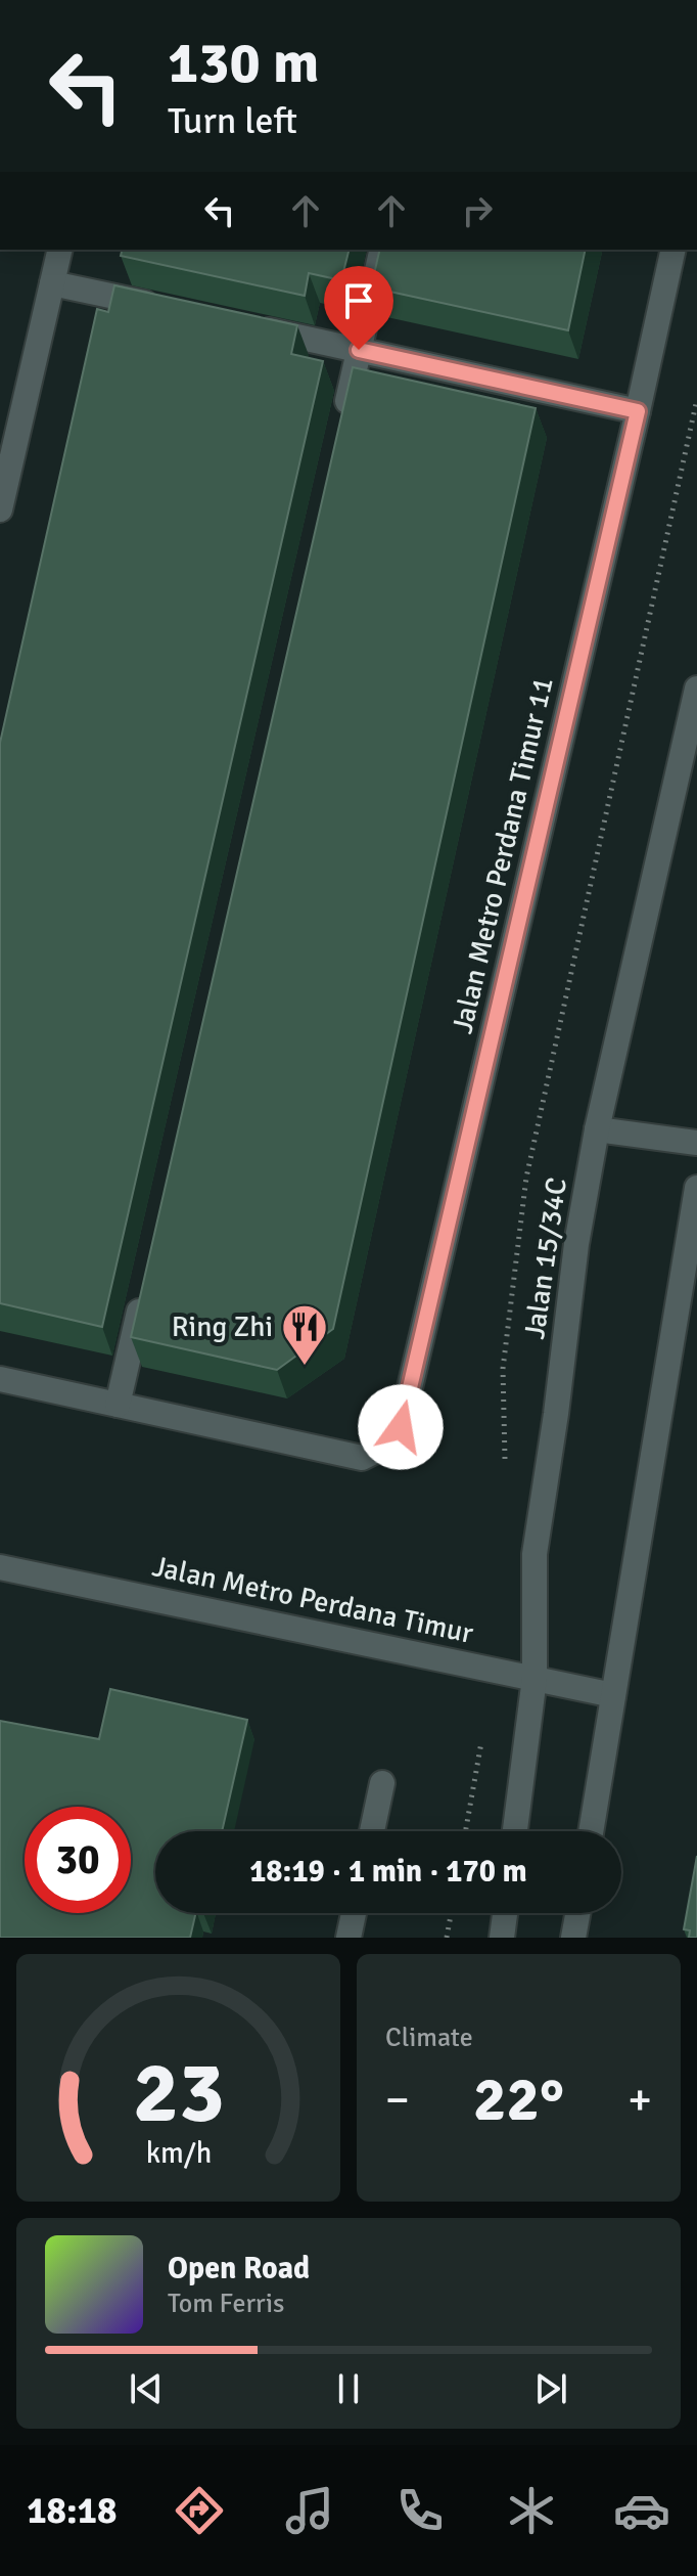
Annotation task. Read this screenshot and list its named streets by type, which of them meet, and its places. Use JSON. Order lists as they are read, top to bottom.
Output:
{
  "streets": {
    "street": ["Jalan Metro Perdana Timur 11", "Jalan 15/34C", "Jalan Metro Perdana Timur"]
  },
  "crossings": [
    ["Jalan 15/34C", "Jalan Metro Perdana Timur"]
  ],
  "places": {
    "restaurant": ["Ring Zhi"]
  },
  "page": {
    "turn": ["130 m", "Turn left"],
    "limit": "30",
    "trip": "18:19 · 1 min · 170 m",
    "tile": "Climate",
    "heat": ["−", "22°", "+"],
    "song": ["Open Road", "Tom Ferris"],
    "tabs": "18:18",
    "gauge": ["23", "km/h"]
  }
}
